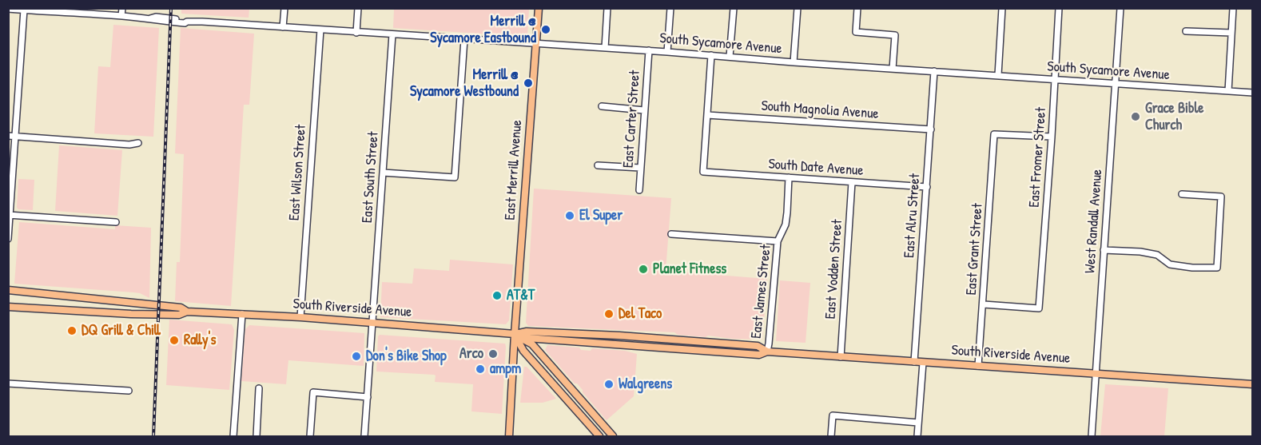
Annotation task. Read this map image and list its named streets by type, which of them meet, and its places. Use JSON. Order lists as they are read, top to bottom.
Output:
{
  "streets": {
    "main road": ["East Merrill Avenue", "South Riverside Avenue"],
    "street": [
      "South Sycamore Avenue",
      "South Magnolia Avenue",
      "East Carter Street",
      "East Fromer Street",
      "South Date Avenue",
      "East Wilson Street",
      "East South Street",
      "East Alru Street",
      "West Randall Avenue",
      "East Grant Street",
      "East Vodden Street",
      "East James Street"
    ]
  },
  "crossings": [
    ["South Sycamore Avenue", "East Carter Street"],
    ["South Sycamore Avenue", "East Fromer Street"],
    ["South Sycamore Avenue", "East Merrill Avenue"],
    ["South Sycamore Avenue", "East Wilson Street"],
    ["South Sycamore Avenue", "East South Street"],
    ["South Sycamore Avenue", "East Alru Street"],
    ["South Sycamore Avenue", "West Randall Avenue"],
    ["South Magnolia Avenue", "South Date Avenue"],
    ["South Magnolia Avenue", "East Alru Street"],
    ["East Fromer Street", "East Grant Street"],
    ["South Date Avenue", "East Alru Street"],
    ["South Date Avenue", "East Vodden Street"],
    ["South Date Avenue", "East James Street"],
    ["East Merrill Avenue", "South Riverside Avenue"],
    ["East Wilson Street", "South Riverside Avenue"],
    ["East South Street", "South Riverside Avenue"],
    ["East Alru Street", "South Riverside Avenue"],
    ["West Randall Avenue", "South Riverside Avenue"],
    ["East Grant Street", "South Riverside Avenue"],
    ["East Vodden Street", "South Riverside Avenue"],
    ["East James Street", "South Riverside Avenue"]
  ],
  "places": [
    "Merrill @ Sycamore Eastbound",
    "Merrill @ Sycamore Westbound",
    "Grace Bible Church",
    "El Super",
    "Planet Fitness",
    "AT&T",
    "Del Taco",
    "DQ Grill & Chill",
    "Rally's",
    "Arco",
    "Don's Bike Shop",
    "ampm",
    "Walgreens"
  ]
}
